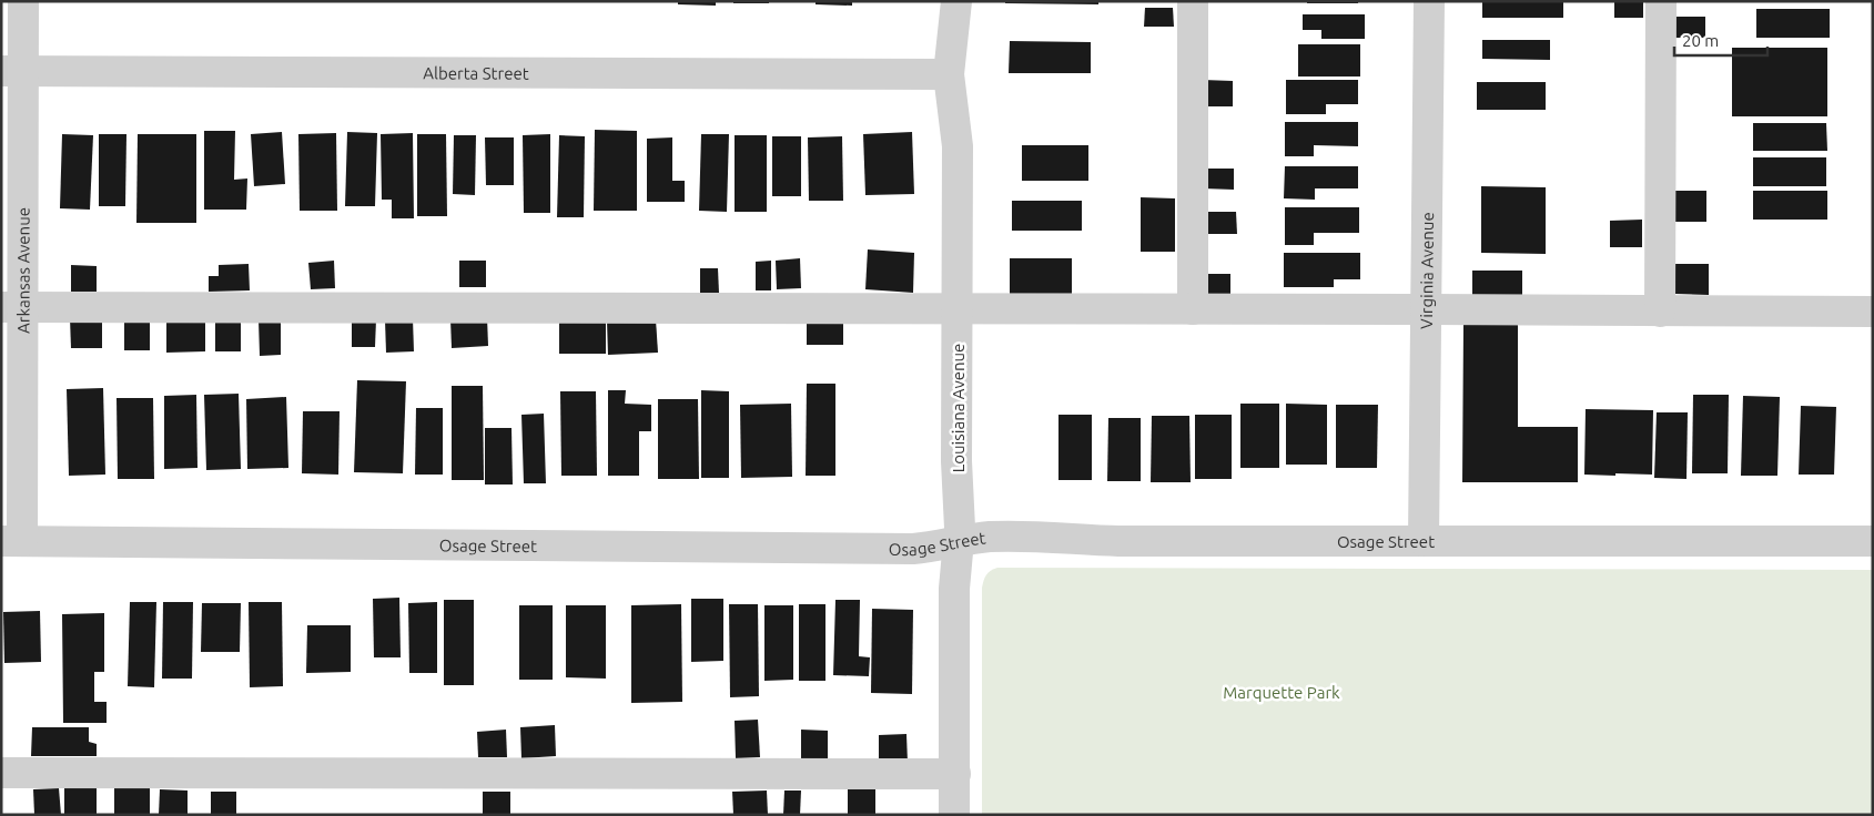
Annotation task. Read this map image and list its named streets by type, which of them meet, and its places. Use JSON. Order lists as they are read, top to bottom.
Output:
{
  "streets": {
    "street": [
      "Alberta Street",
      "Arkansas Avenue",
      "Virginia Avenue",
      "Louisiana Avenue",
      "Osage Street"
    ]
  },
  "crossings": [
    ["Alberta Street", "Arkansas Avenue"],
    ["Alberta Street", "Louisiana Avenue"],
    ["Arkansas Avenue", "Osage Street"],
    ["Virginia Avenue", "Osage Street"],
    ["Louisiana Avenue", "Osage Street"]
  ],
  "parks": ["Marquette Park"],
  "scale_bar": "20 m"
}
